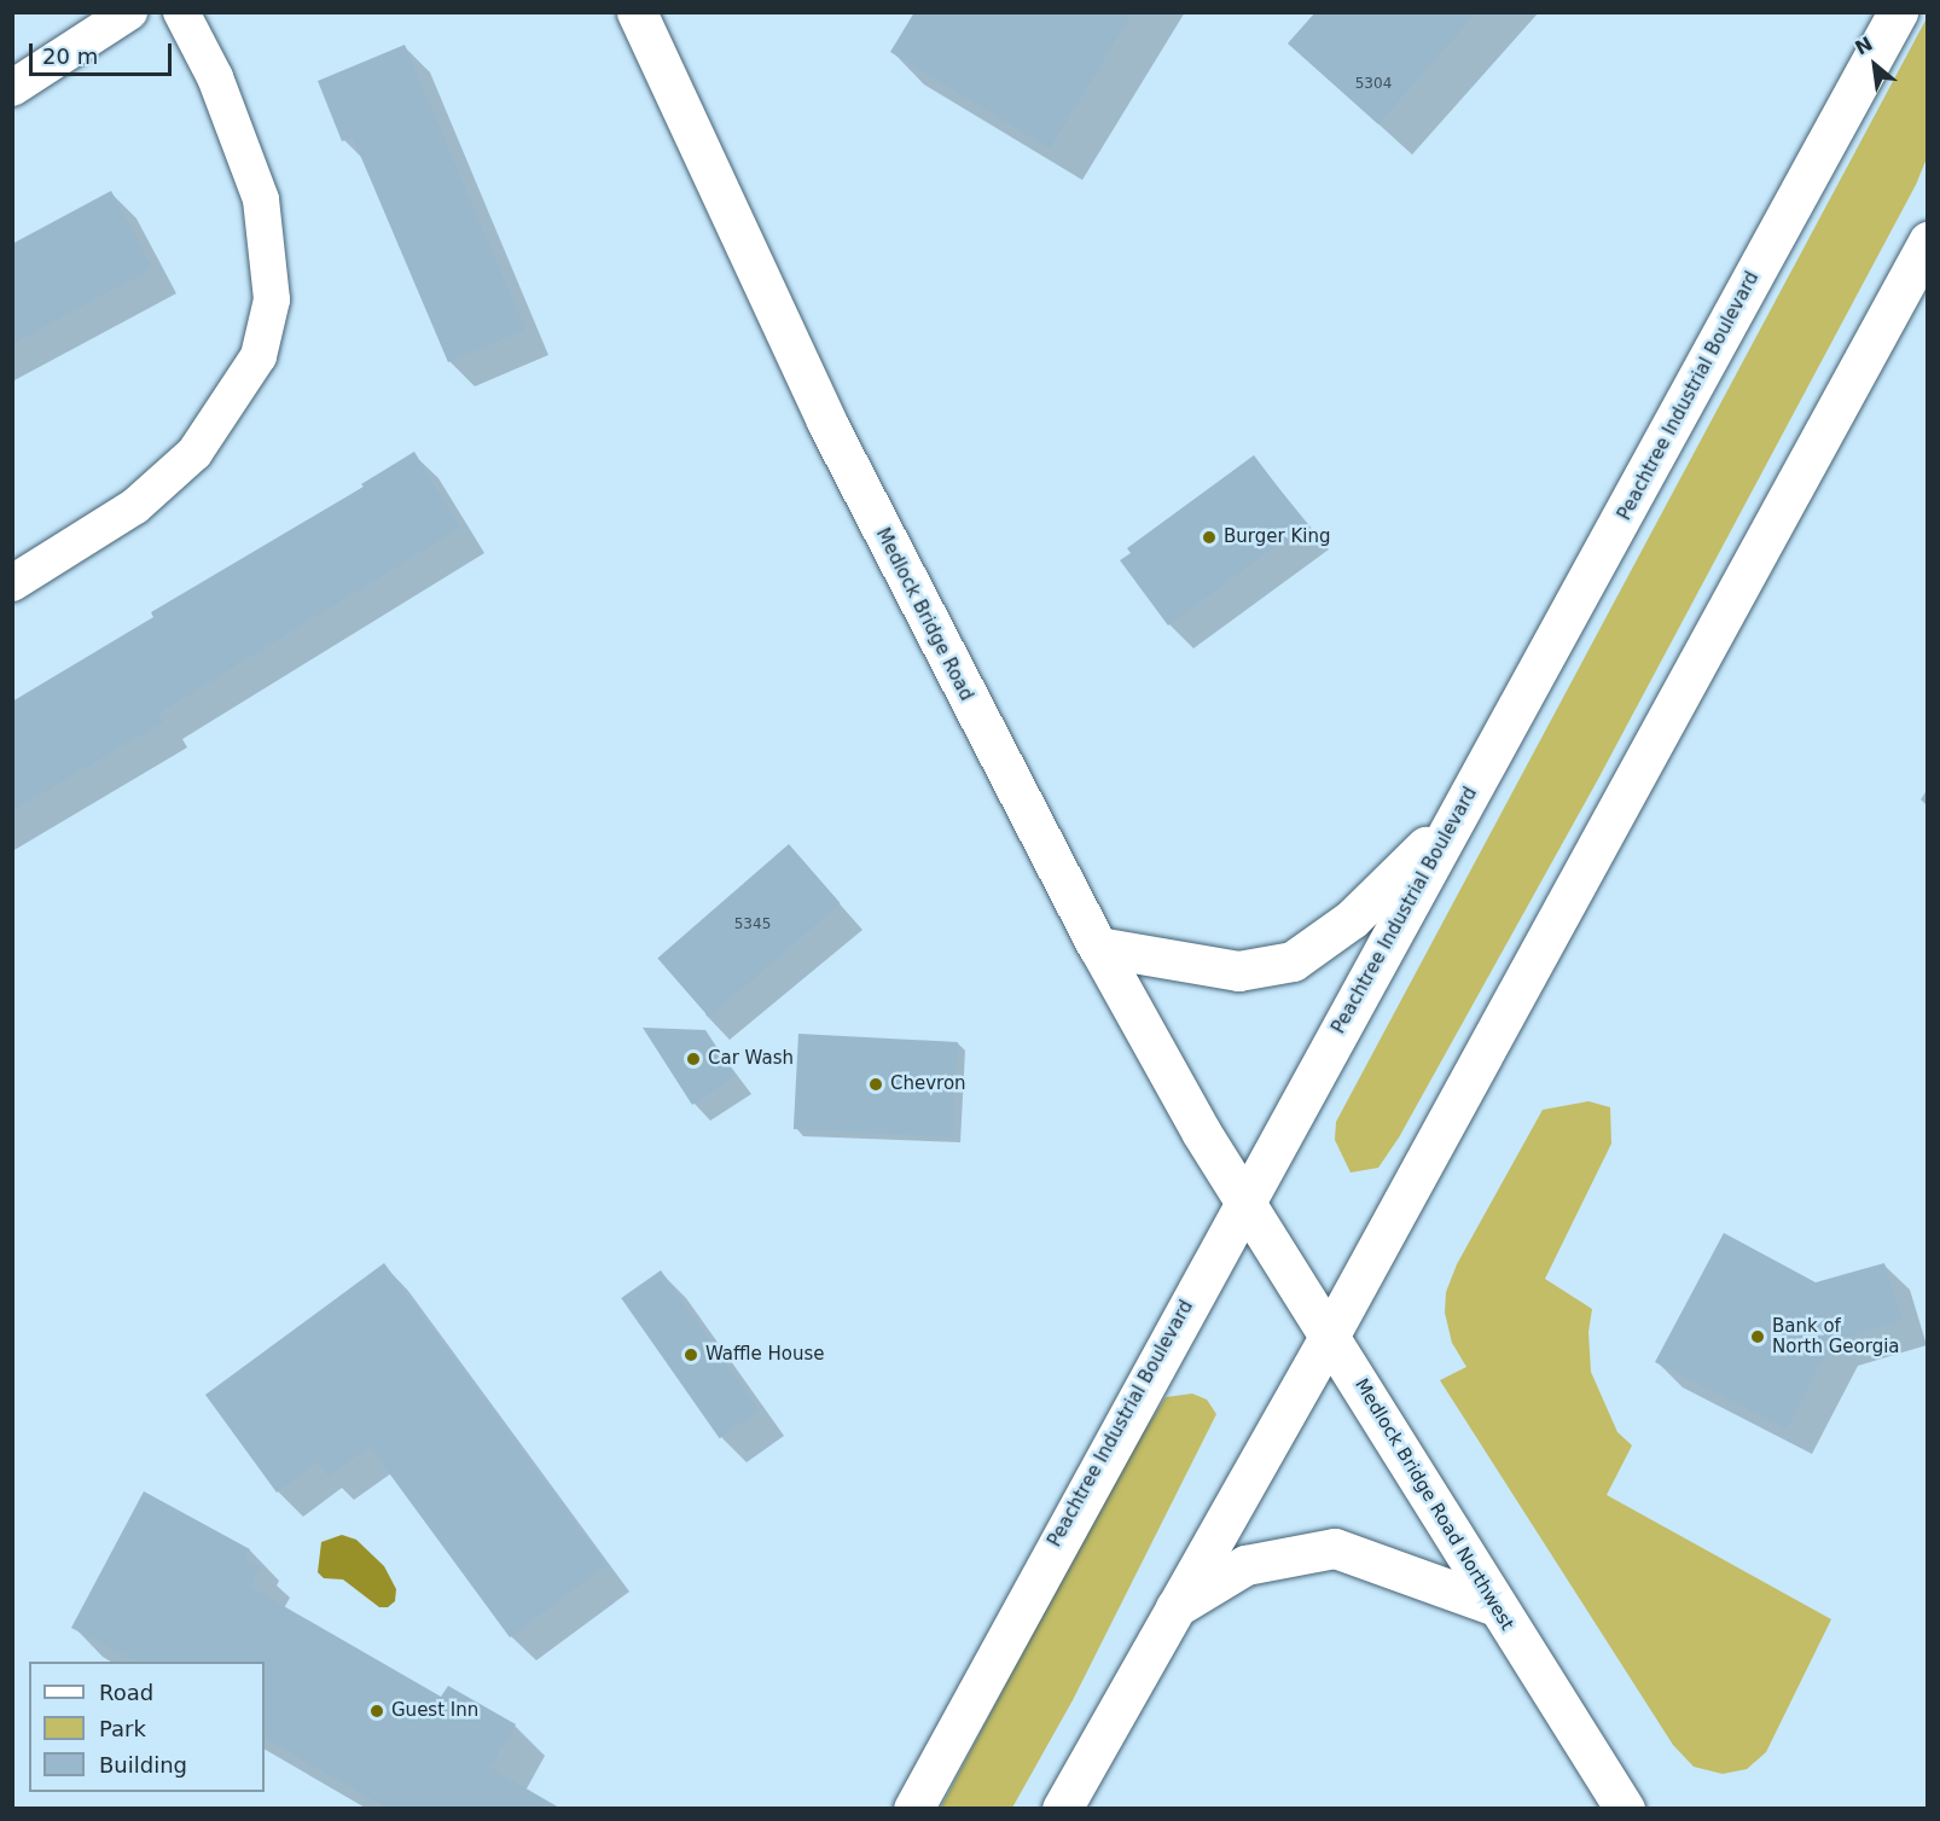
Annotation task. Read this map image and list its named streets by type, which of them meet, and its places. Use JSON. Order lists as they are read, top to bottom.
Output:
{
  "streets": {
    "main road": ["Peachtree Industrial Boulevard", "Medlock Bridge Road", "Medlock Bridge Road Northwest"]
  },
  "crossings": [
    ["Peachtree Industrial Boulevard", "Medlock Bridge Road"],
    ["Peachtree Industrial Boulevard", "Medlock Bridge Road Northwest"],
    ["Medlock Bridge Road", "Medlock Bridge Road Northwest"]
  ],
  "places": [
    "Burger King",
    "Car Wash",
    "Chevron",
    "Bank of North Georgia",
    "Waffle House",
    "Guest Inn"
  ],
  "house_numbers": ["5304", "5345"],
  "legend": ["Road", "Park", "Building"],
  "scale_bar": "20 m",
  "north": "top left"
}
